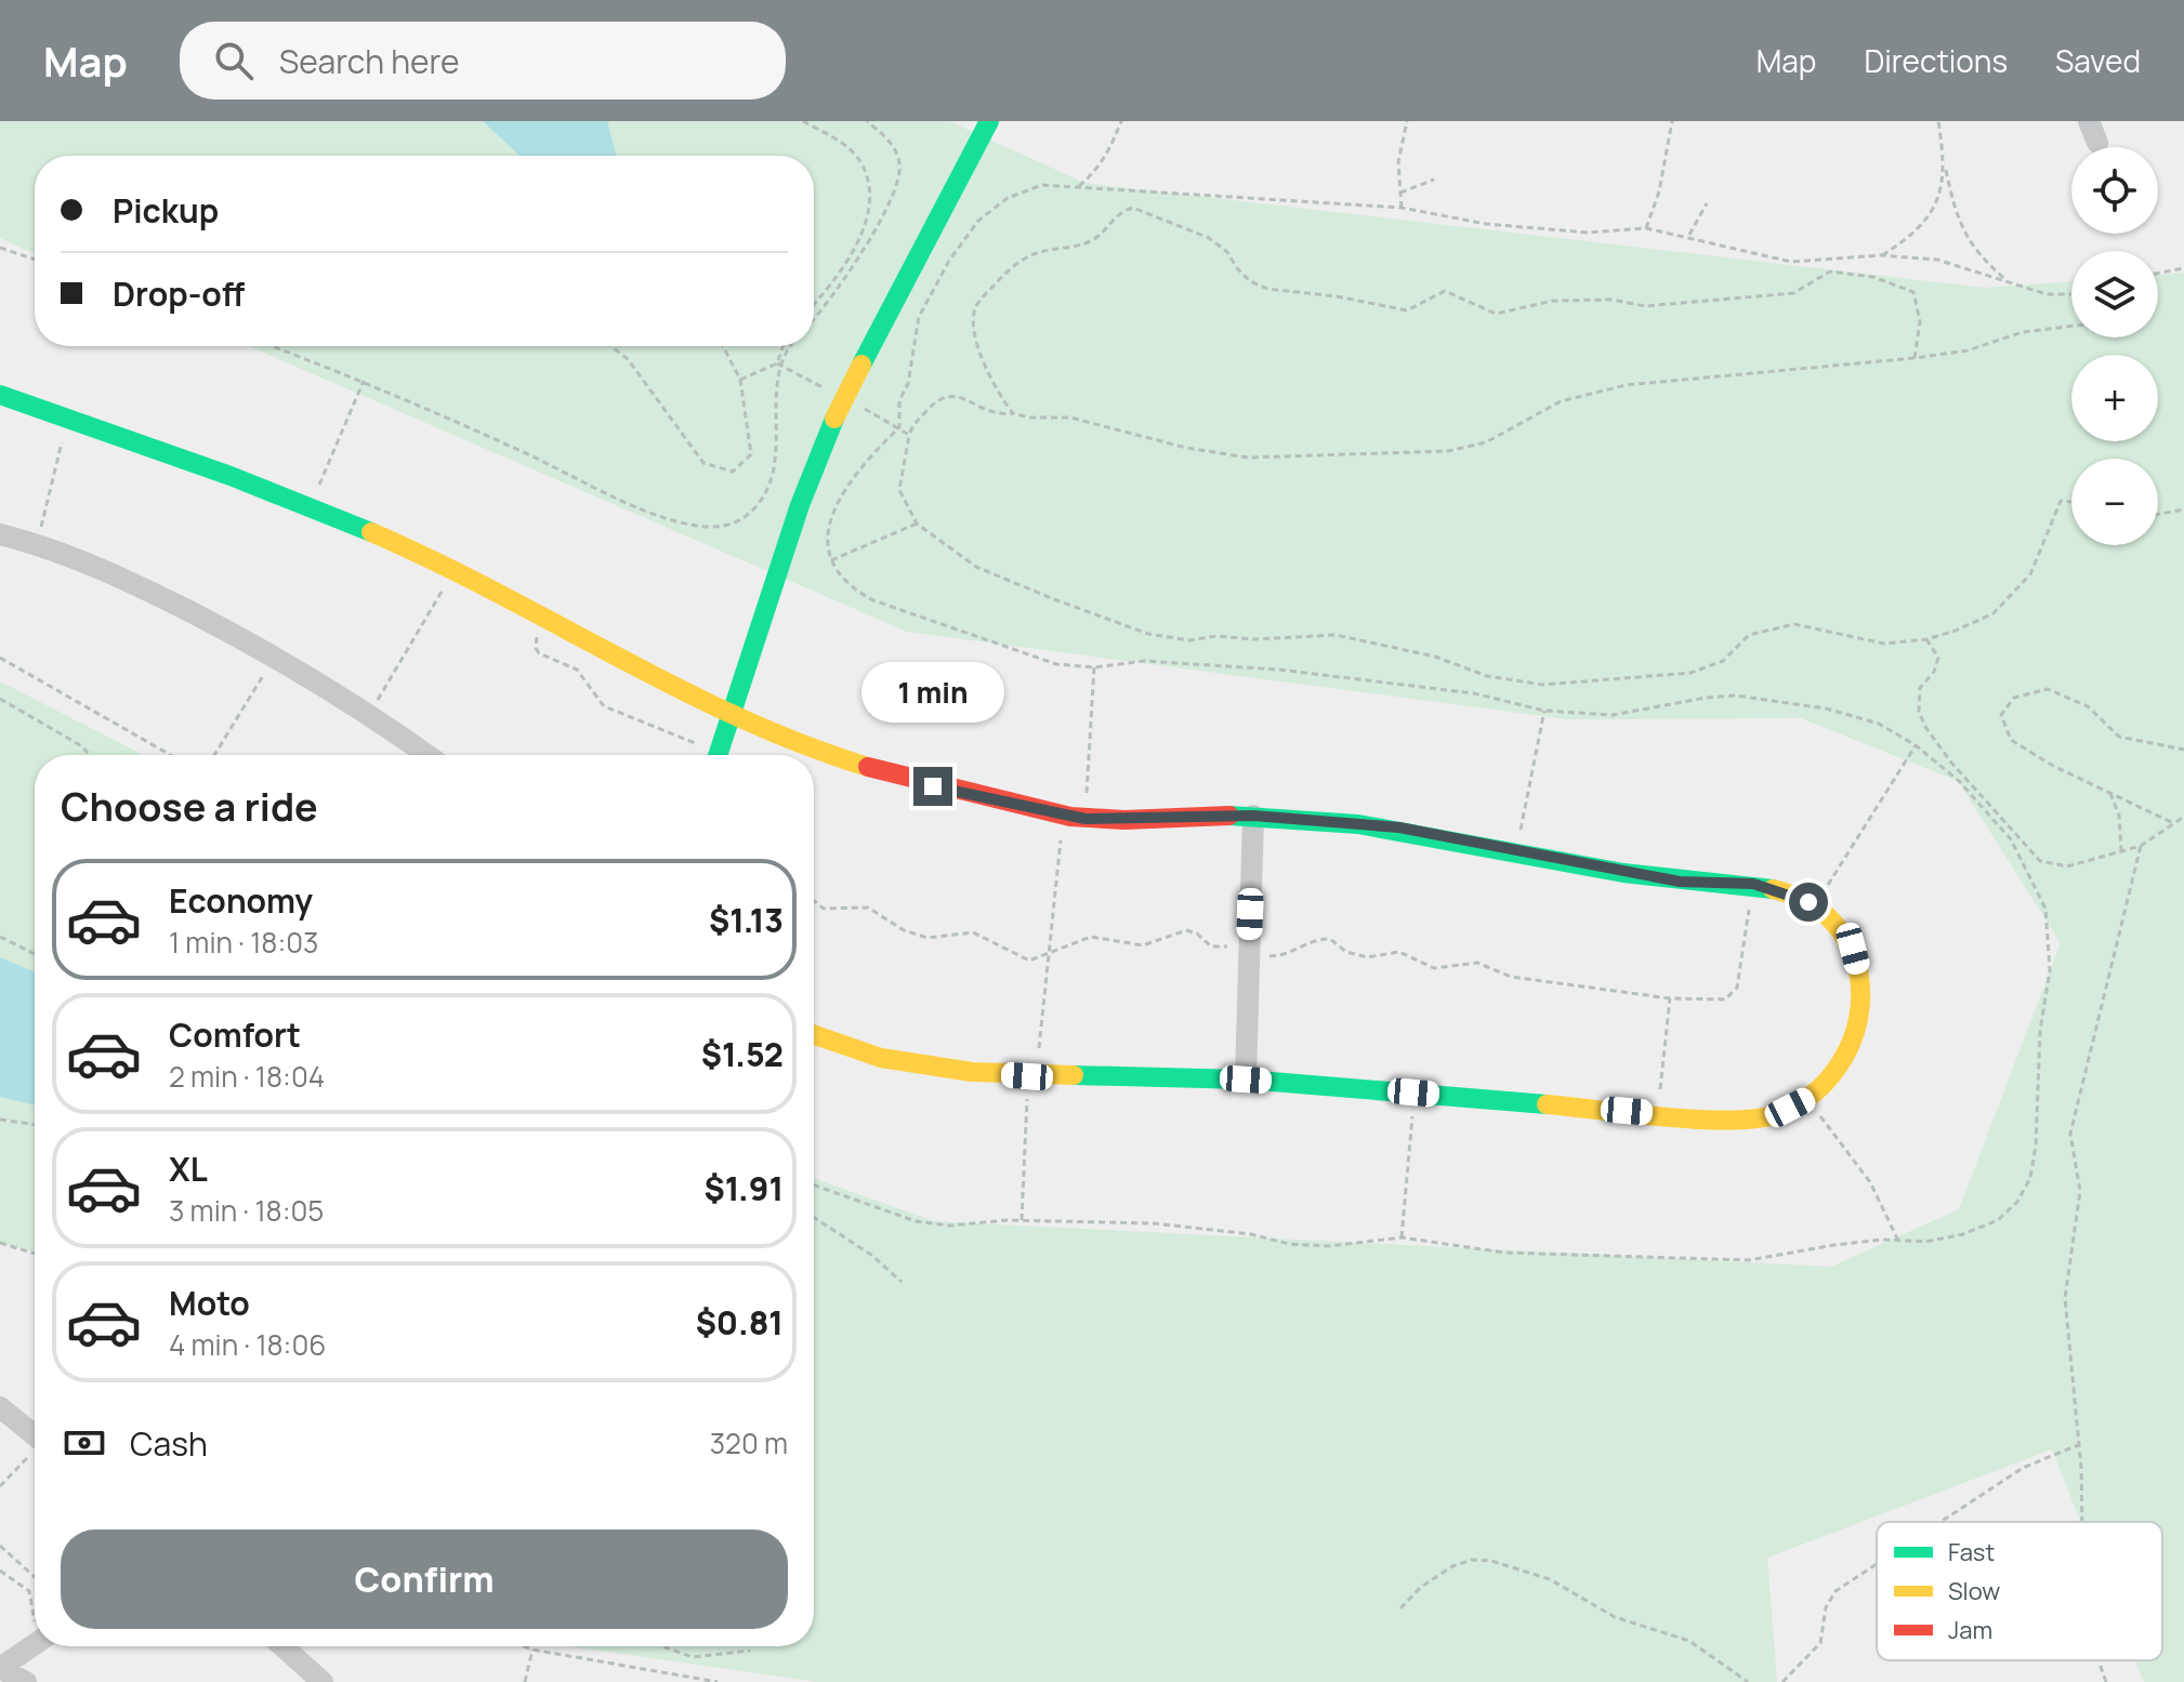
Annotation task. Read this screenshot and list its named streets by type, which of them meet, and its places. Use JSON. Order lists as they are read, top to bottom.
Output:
{
  "legend": ["Fast", "Slow", "Jam"],
  "page": {
    "header": "Map",
    "search": "Search here",
    "nav": ["Map", "Directions", "Saved"],
    "map_buttons": ["+", "−"],
    "banner": ["Pickup", "Drop-off"],
    "bubble": "1 min",
    "heading": "Choose a ride",
    "list": [
      {
        "name": "Economy",
        "note": "1 min · 18:03",
        "value": "$1.13"
      },
      {
        "name": "Comfort",
        "note": "2 min · 18:04",
        "value": "$1.52"
      },
      {
        "name": "XL",
        "note": "3 min · 18:05",
        "value": "$1.91"
      },
      {
        "name": "Moto",
        "note": "4 min · 18:06",
        "value": "$0.81"
      }
    ],
    "pay": ["Cash", "320 m"],
    "buttons": "Confirm"
  }
}
